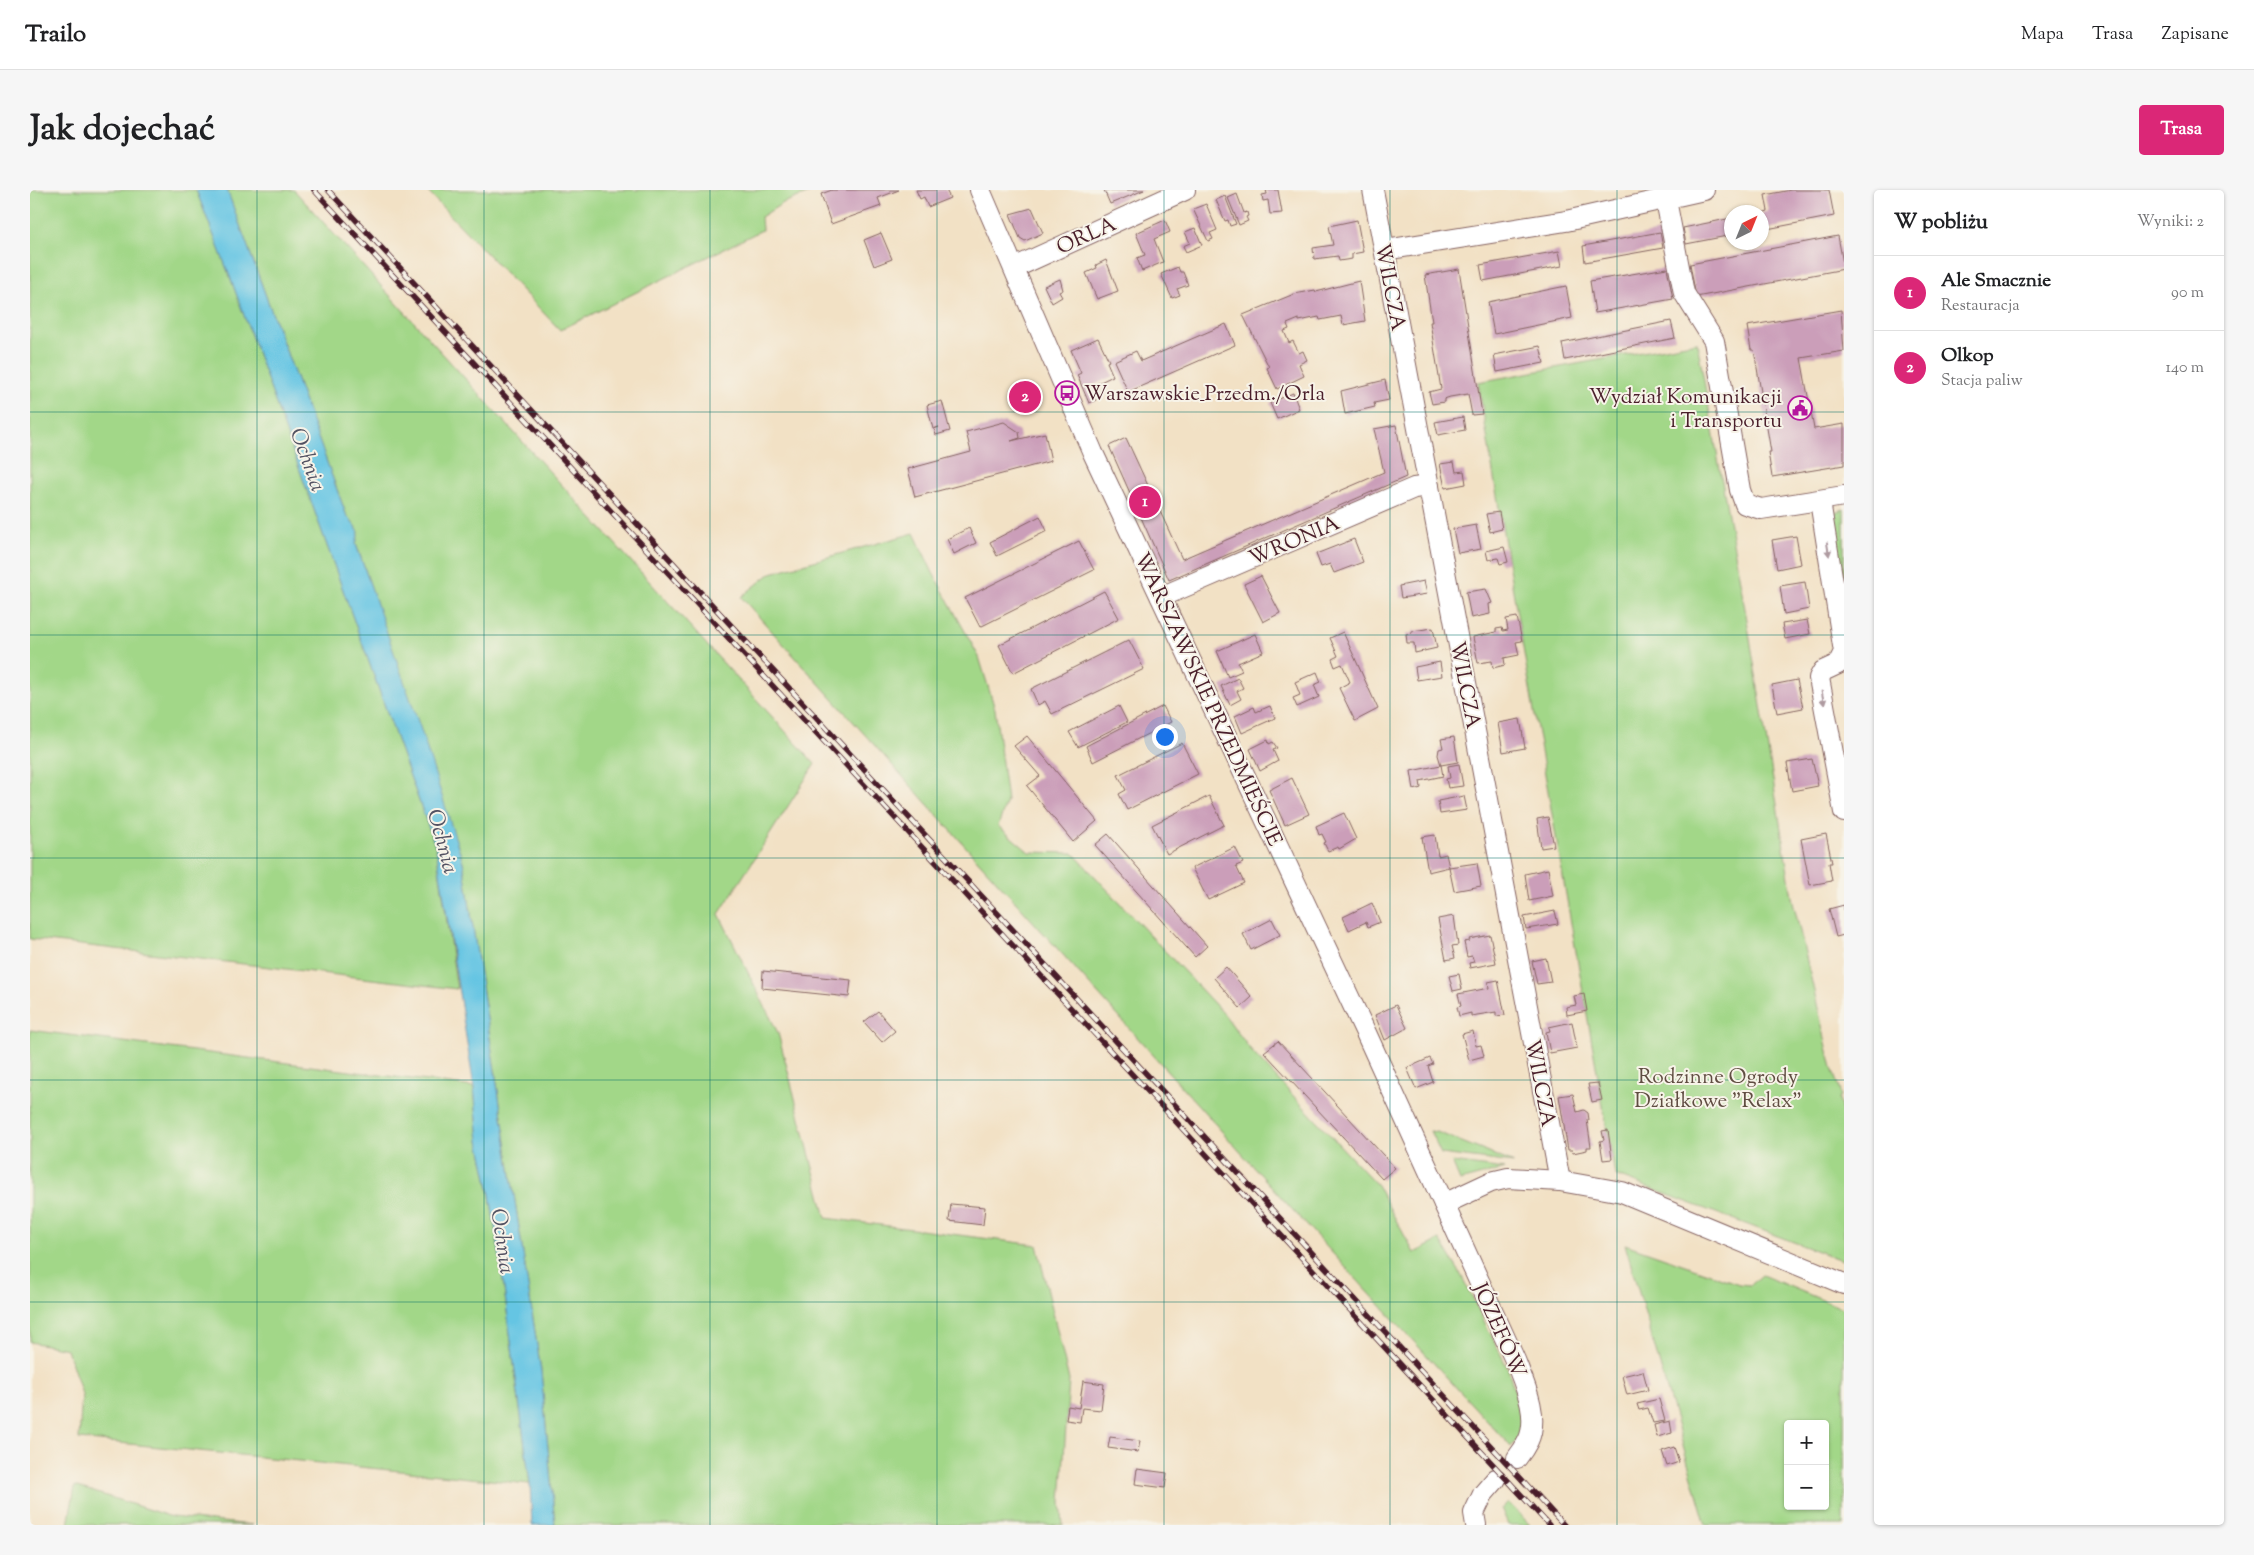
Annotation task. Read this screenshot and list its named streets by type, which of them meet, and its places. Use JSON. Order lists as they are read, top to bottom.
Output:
{
  "streets": {
    "street": [
      "ORLA",
      "WILCZA",
      "WRONIA",
      "WARSZAWSKIE PRZEDMIEŚCIE",
      "JÓZEFÓW"
    ]
  },
  "crossings": [
    ["ORLA", "WARSZAWSKIE PRZEDMIEŚCIE"],
    ["WILCZA", "WRONIA"],
    ["WRONIA", "WARSZAWSKIE PRZEDMIEŚCIE"],
    ["WARSZAWSKIE PRZEDMIEŚCIE", "JÓZEFÓW"]
  ],
  "water": ["Ochnia"],
  "parks": ["Rodzinne Ogrody Działkowe \"Relax\""],
  "places": {
    "bus stop": ["Warszawskie_Przedm./Orla"],
    "public building": ["Wydział Komunikacji i Transportu"]
  },
  "north": "top right",
  "page": {
    "header": "Trailo",
    "nav": ["Mapa", "Trasa", "Zapisane"],
    "title": "Jak dojechać",
    "buttons": "Trasa",
    "heading": ["W pobliżu", "Wyniki: 2"],
    "list": [
      {
        "mark": "1",
        "name": "Ale Smacznie",
        "note": "Restauracja",
        "value": "90 m"
      },
      {
        "mark": "2",
        "name": "Olkop",
        "note": "Stacja paliw",
        "value": "140 m"
      }
    ],
    "pins": ["2", "1"],
    "map_buttons": ["+", "−"]
  }
}
